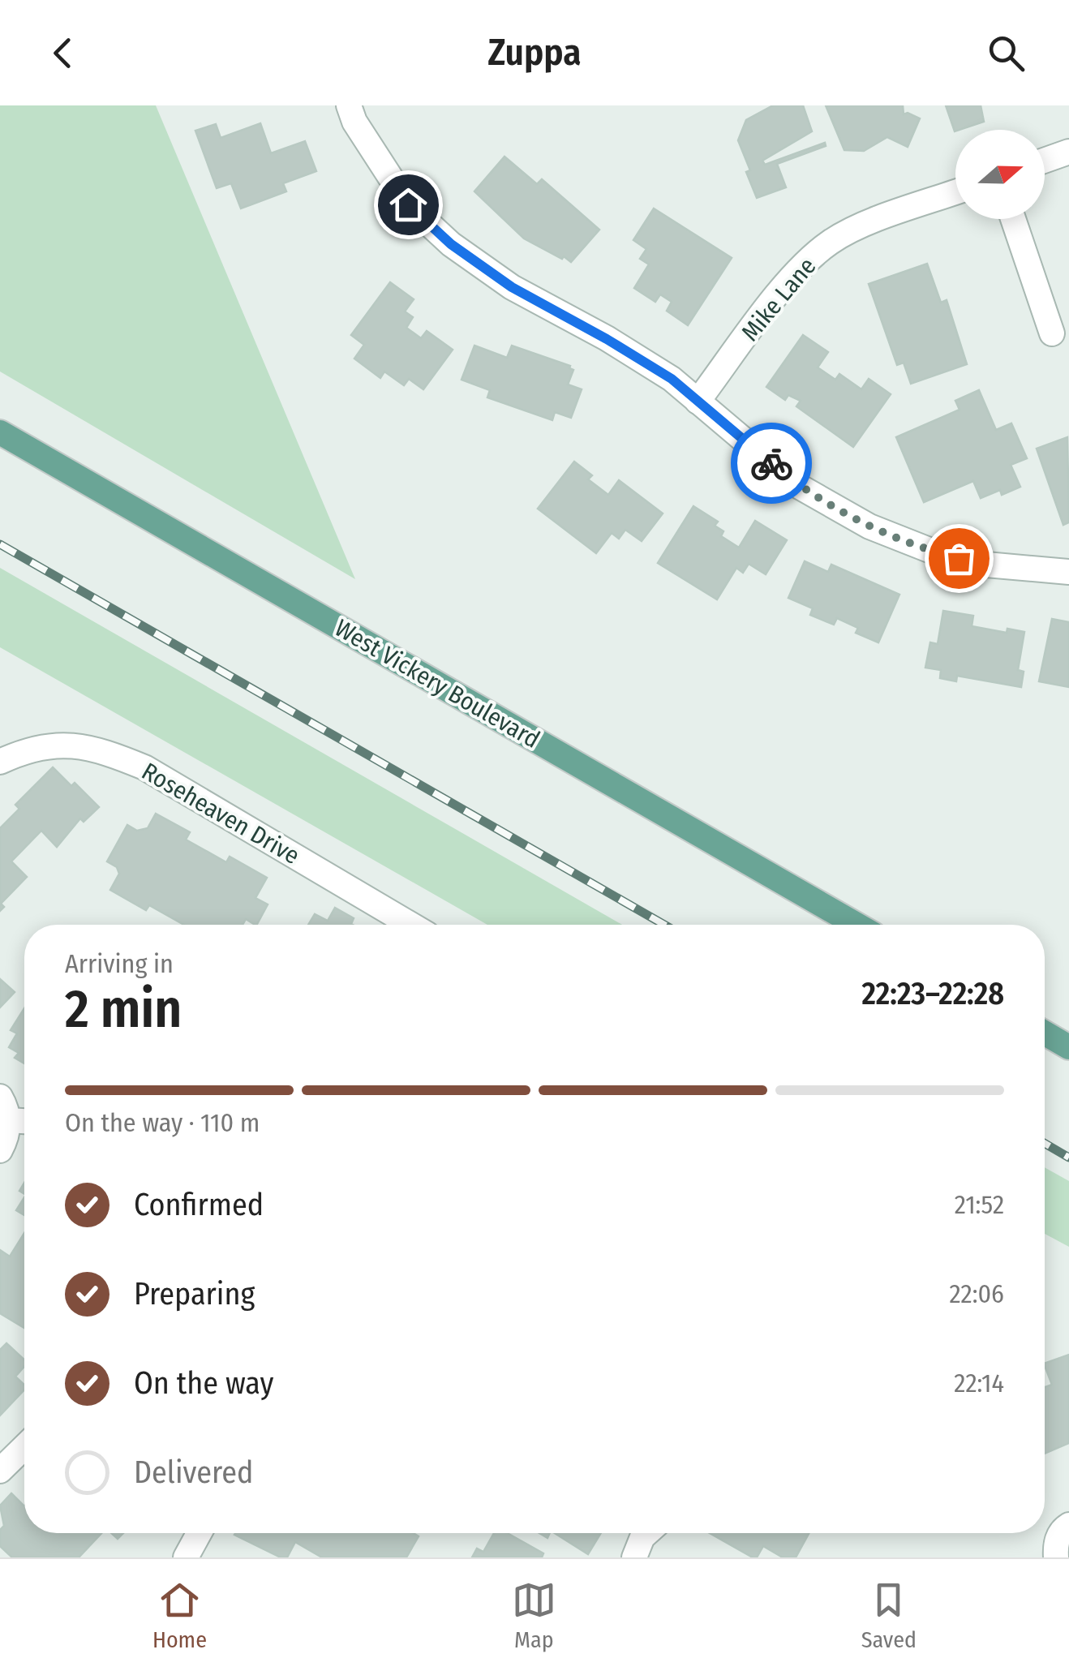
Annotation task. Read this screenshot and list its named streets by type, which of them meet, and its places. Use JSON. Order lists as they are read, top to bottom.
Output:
{
  "streets": {
    "main road": ["West Vickery Boulevard"],
    "street": ["Mike Lane", "Roseheaven Drive"]
  },
  "north": "right",
  "page": {
    "header": "Zuppa",
    "heading": ["2 min", "Arriving in", "22:23–22:28"],
    "bar": "On the way · 110 m",
    "list": [
      ["Confirmed", "21:52"],
      ["Preparing", "22:06"],
      ["On the way", "22:14"],
      "Delivered"
    ],
    "tabs": ["Home", "Map", "Saved"]
  }
}
